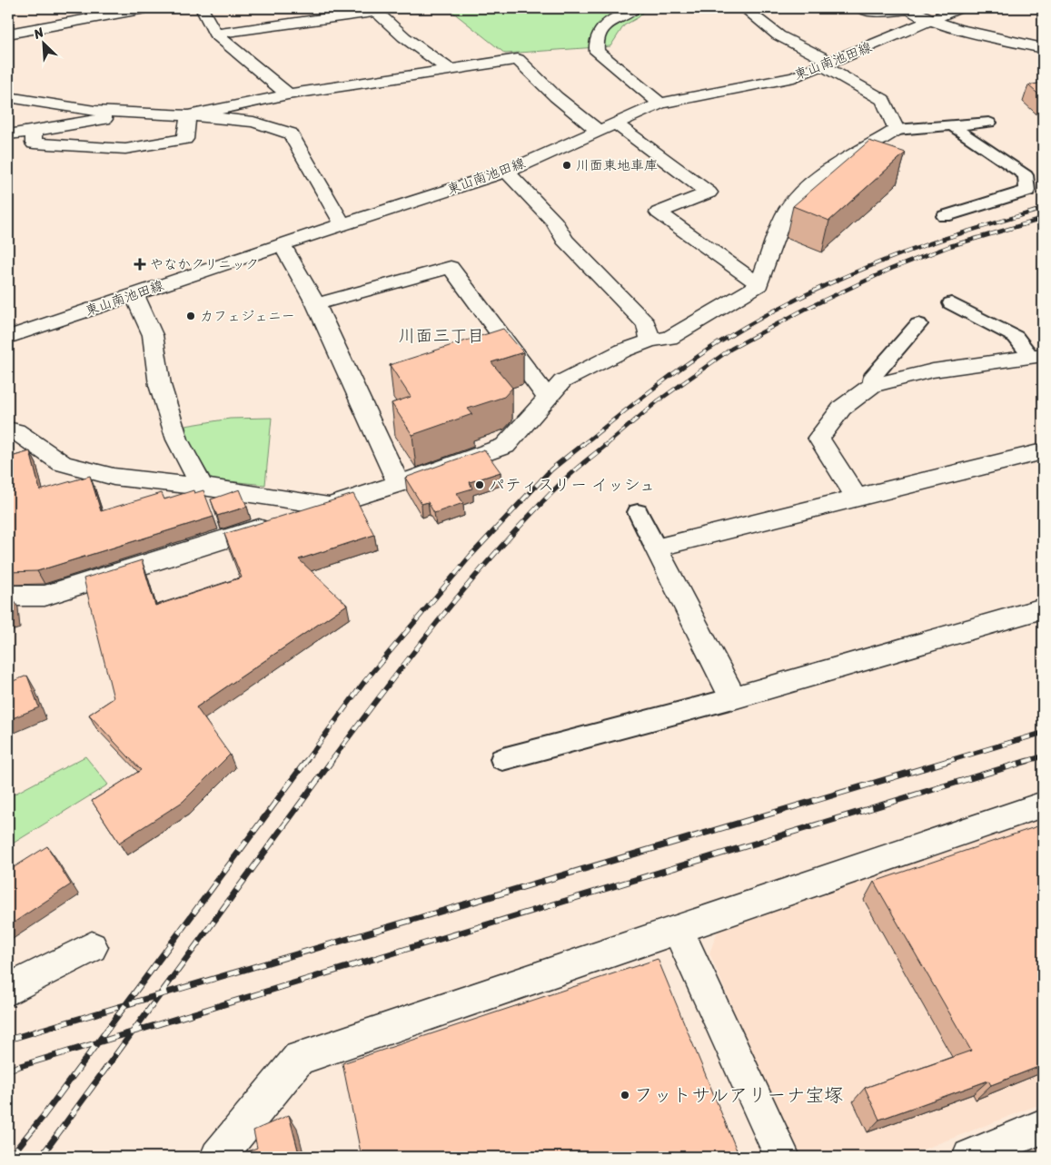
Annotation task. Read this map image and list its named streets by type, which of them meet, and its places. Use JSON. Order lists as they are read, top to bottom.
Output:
{
  "streets": {
    "street": ["東山南池田線"]
  },
  "districts": ["川面三丁目"],
  "places": {
    "other": [
      "川面東地車庫",
      "カフェジェニー",
      "パティスリー イッシュ",
      "フットサルアリーナ宝塚"
    ],
    "health": ["やなかクリニック"]
  },
  "north": "top left"
}
